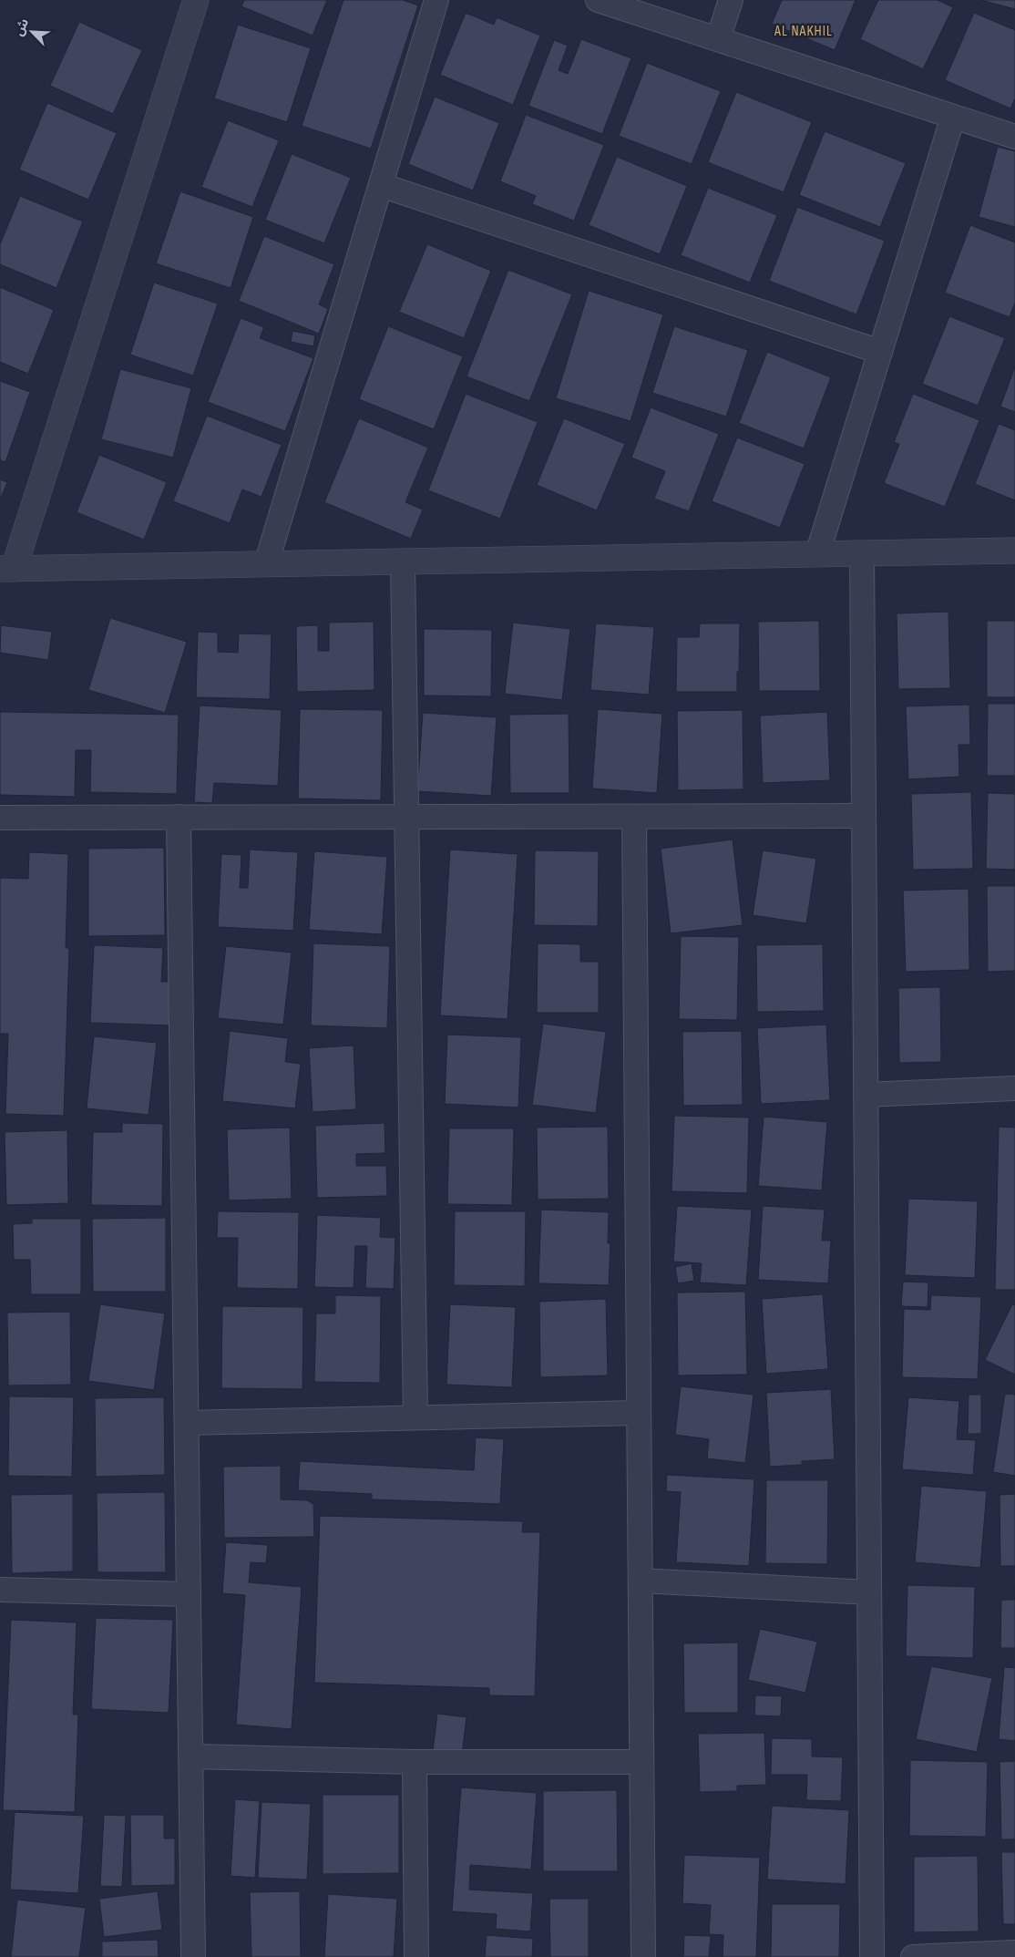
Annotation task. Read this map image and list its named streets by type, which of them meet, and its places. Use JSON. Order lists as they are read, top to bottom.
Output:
{
  "districts": ["AL NAKHIL"],
  "north": "top left"
}
